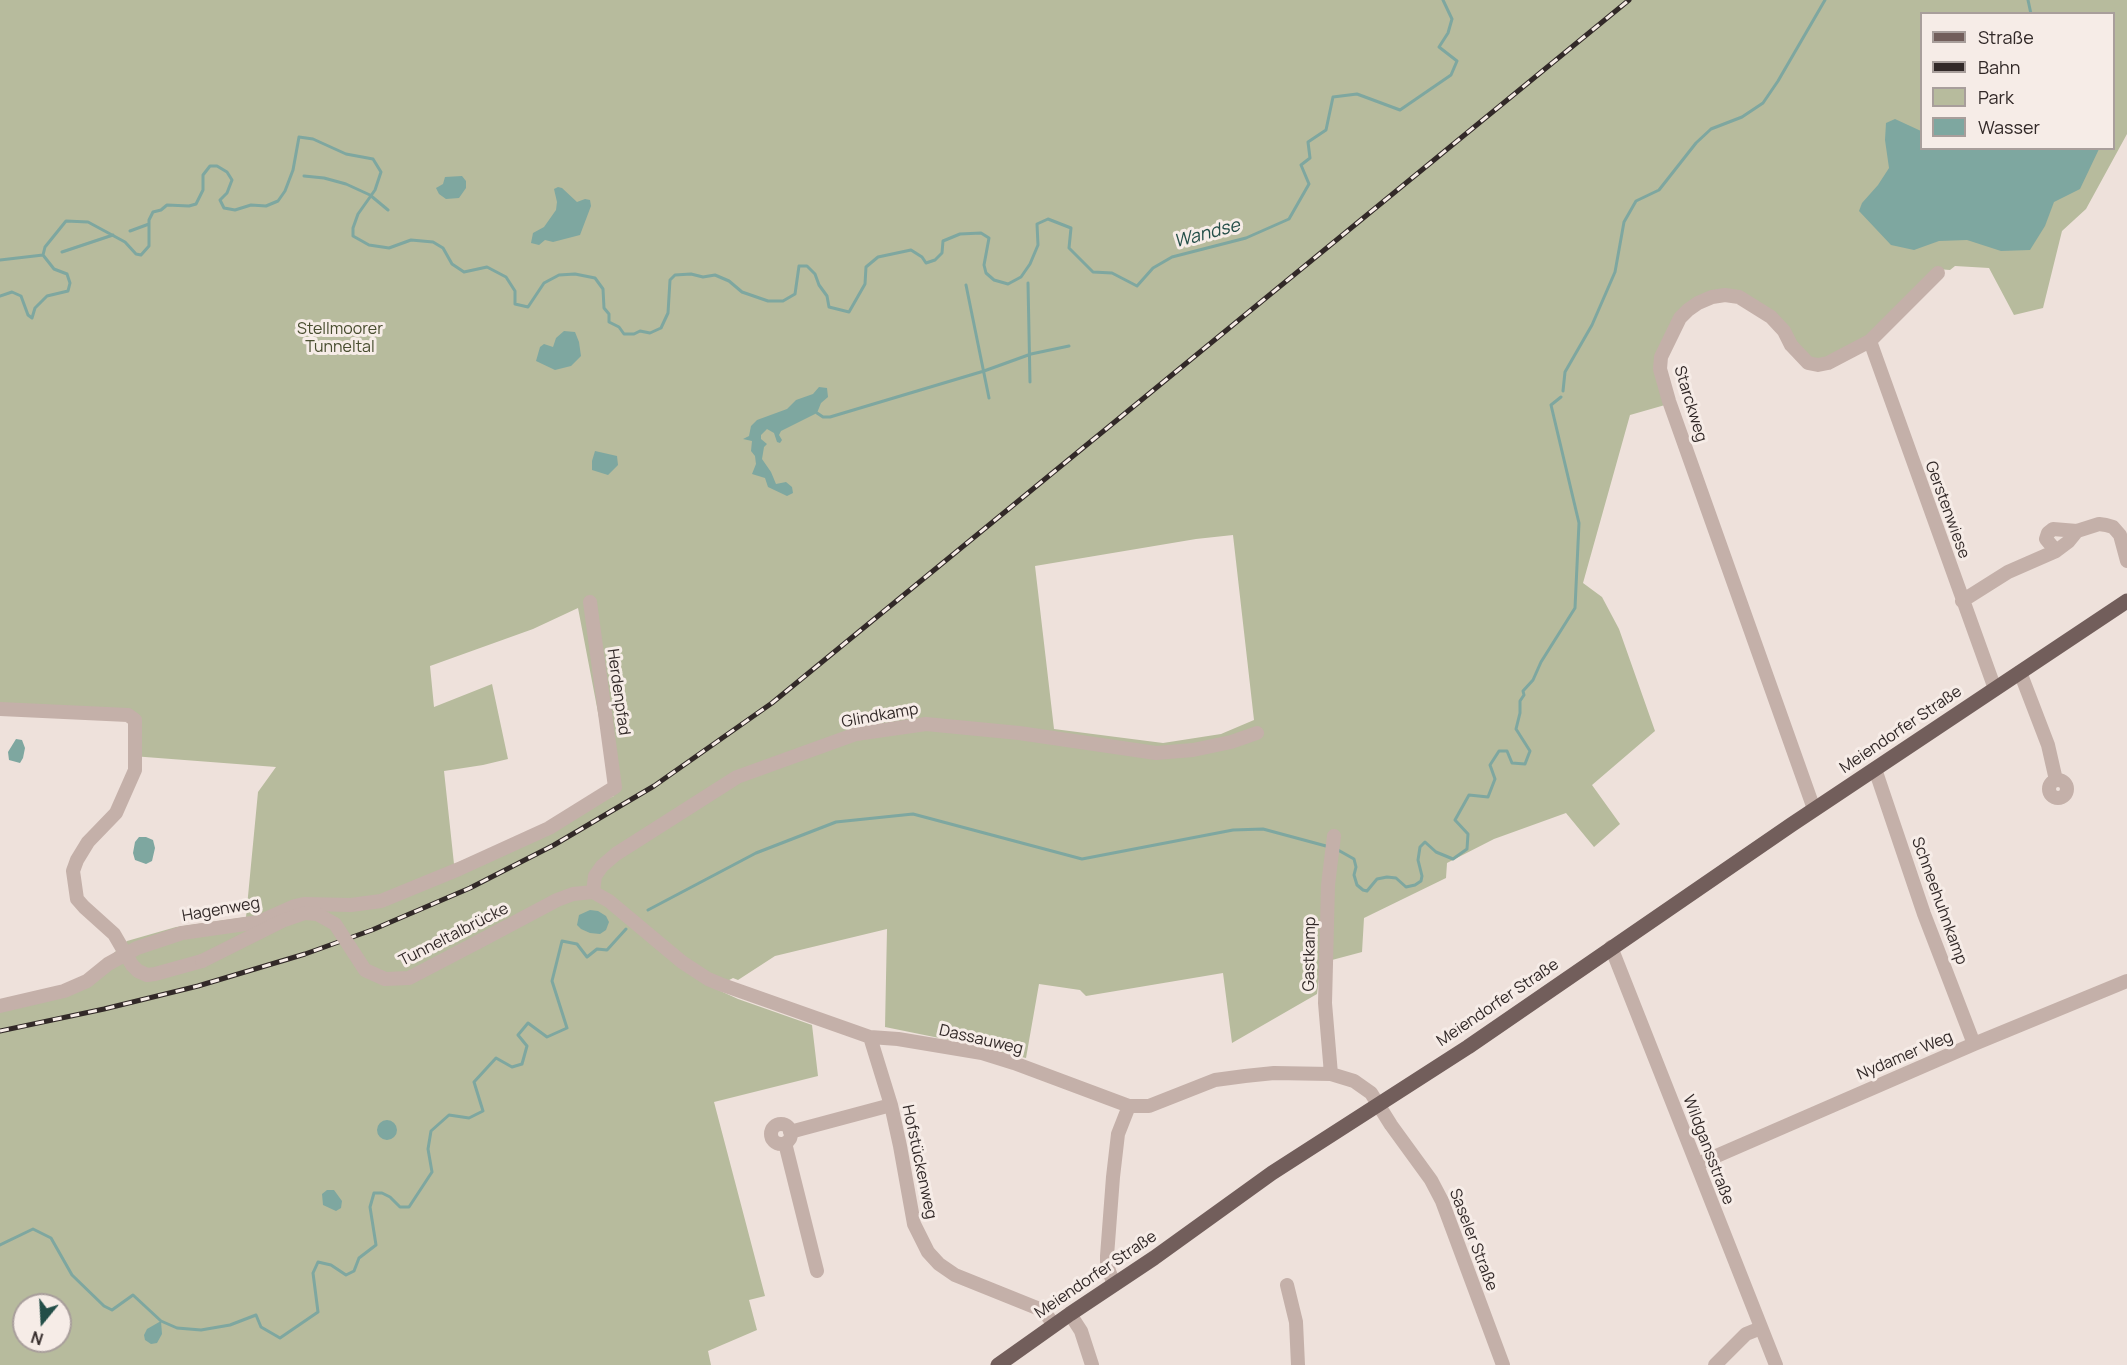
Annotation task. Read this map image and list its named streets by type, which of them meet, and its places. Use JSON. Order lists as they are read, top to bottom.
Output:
{
  "streets": {
    "main road": ["Meiendorfer Straße"],
    "street": [
      "Starckweg",
      "Gerstenwiese",
      "Herdenpfad",
      "Glindkamp",
      "Schneehuhnkamp",
      "Hagenweg",
      "Tunneltalbrücke",
      "Gastkamp",
      "Dassauweg",
      "Nydamer Weg",
      "Wildgansstraße",
      "Hofstückenweg",
      "Saseler Straße"
    ]
  },
  "crossings": [
    ["Starckweg", "Gerstenwiese"],
    ["Starckweg", "Meiendorfer Straße"],
    ["Gerstenwiese", "Meiendorfer Straße"],
    ["Herdenpfad", "Hagenweg"],
    ["Glindkamp", "Tunneltalbrücke"],
    ["Glindkamp", "Dassauweg"],
    ["Meiendorfer Straße", "Schneehuhnkamp"],
    ["Meiendorfer Straße", "Dassauweg"],
    ["Meiendorfer Straße", "Wildgansstraße"],
    ["Meiendorfer Straße", "Hofstückenweg"],
    ["Meiendorfer Straße", "Saseler Straße"],
    ["Schneehuhnkamp", "Nydamer Weg"],
    ["Hagenweg", "Tunneltalbrücke"],
    ["Tunneltalbrücke", "Dassauweg"],
    ["Gastkamp", "Dassauweg"],
    ["Dassauweg", "Hofstückenweg"],
    ["Dassauweg", "Saseler Straße"],
    ["Nydamer Weg", "Wildgansstraße"]
  ],
  "water": ["Wandse"],
  "parks": ["Stellmoorer Tunneltal"],
  "legend": [
    "Straße",
    "Bahn",
    "Park",
    "Wasser"
  ],
  "north": "bottom"
}
